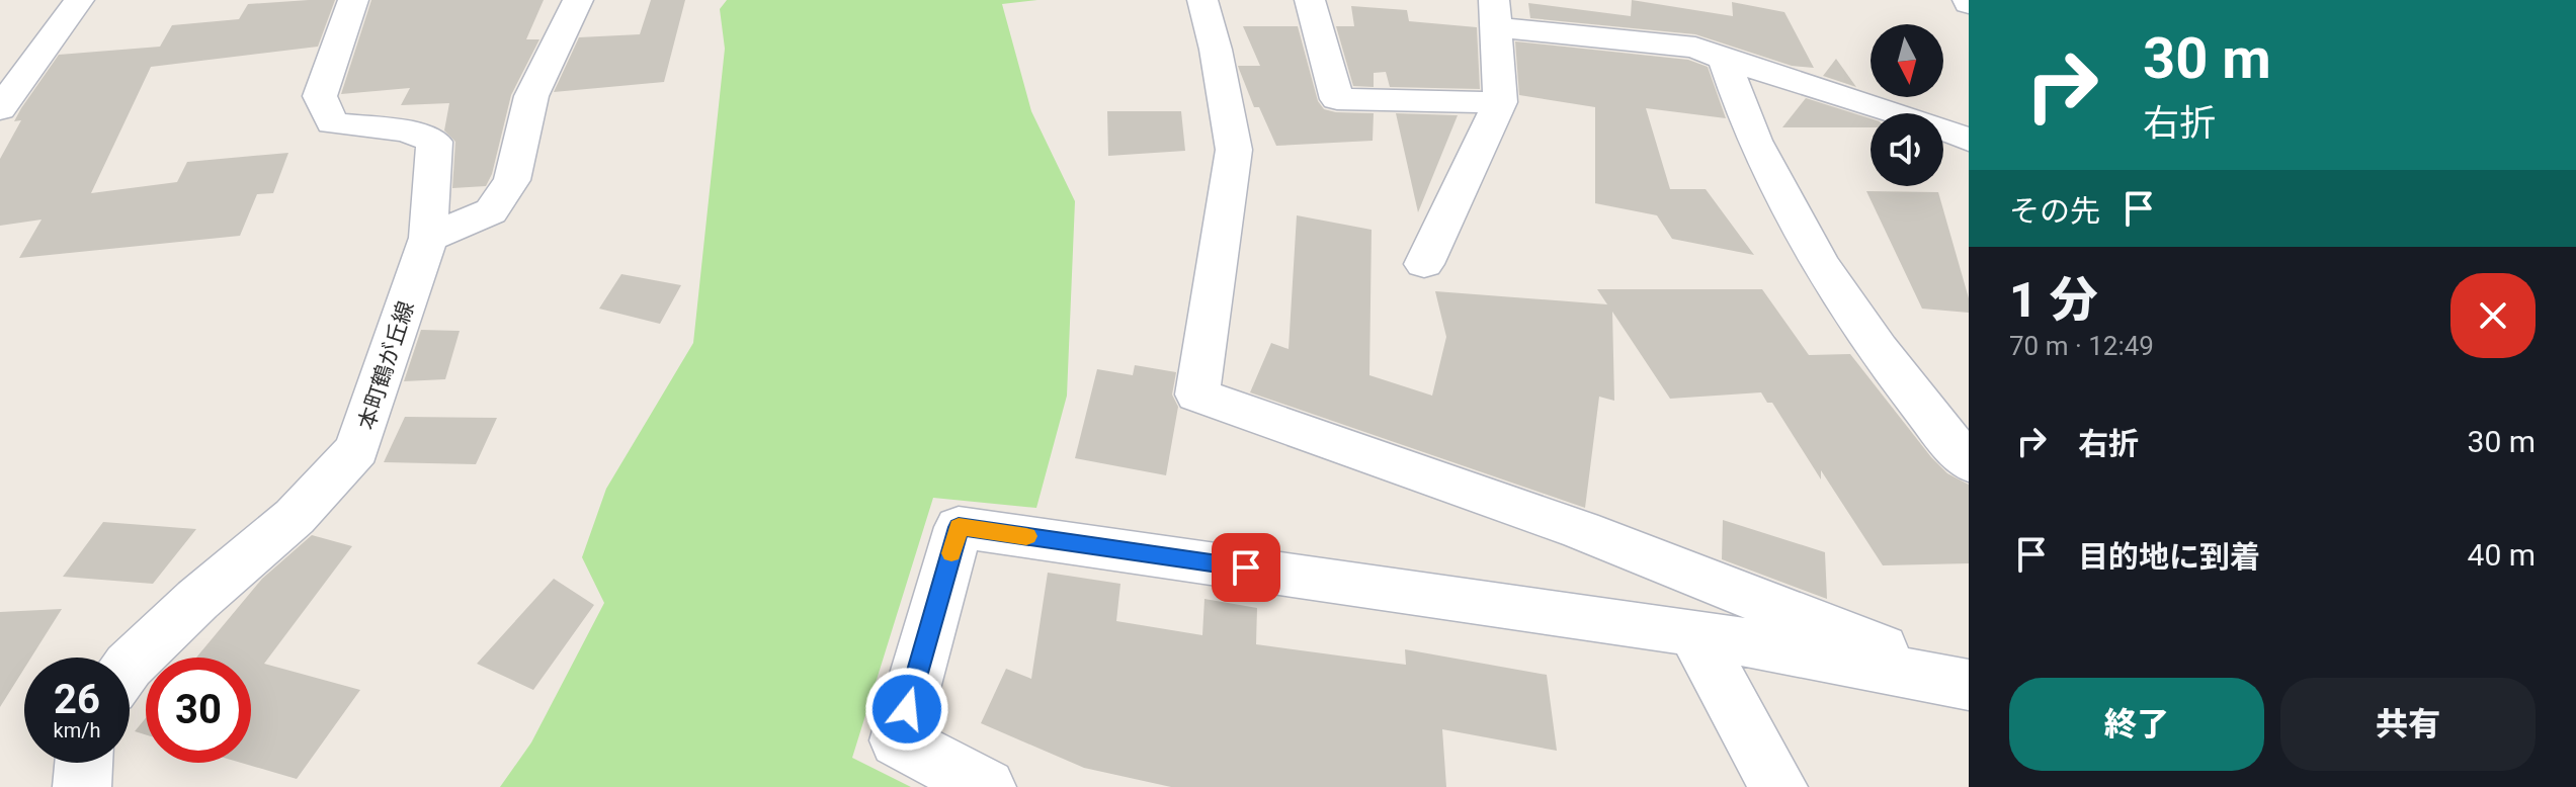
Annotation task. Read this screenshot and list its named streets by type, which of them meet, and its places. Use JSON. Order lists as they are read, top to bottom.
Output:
{
  "streets": {
    "street": ["本町鶴が丘線"]
  },
  "north": "bottom",
  "page": {
    "turn": ["30 m", "右折"],
    "then": "その先",
    "heading": ["1 分", "70 m · 12:49"],
    "list": [
      {
        "name": "右折",
        "value": "30 m"
      },
      {
        "name": "目的地に到着",
        "value": "40 m"
      }
    ],
    "speed": "26 km/h",
    "limit": "30",
    "buttons": ["終了", "共有"]
  }
}
